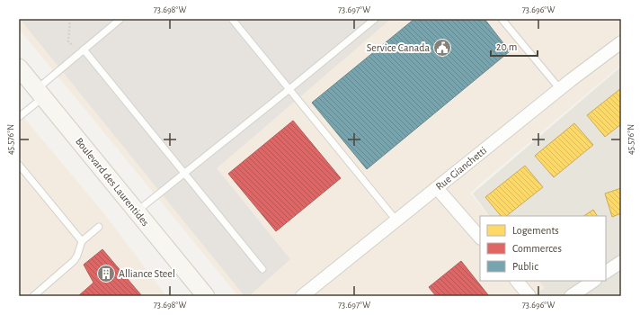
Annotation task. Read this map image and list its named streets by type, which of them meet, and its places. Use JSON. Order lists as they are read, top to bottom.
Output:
{
  "streets": {
    "main road": ["Boulevard des Laurentides"],
    "street": ["Rue Gianchetti"]
  },
  "places": {
    "public building": ["Service Canada"],
    "building": ["Alliance Steel"]
  },
  "legend": ["Logements", "Commerces", "Public"],
  "scale_bar": "20 m",
  "coordinates": [
    "73.698°W",
    "73.697°W",
    "73.696°W",
    "45.576°N"
  ]
}
